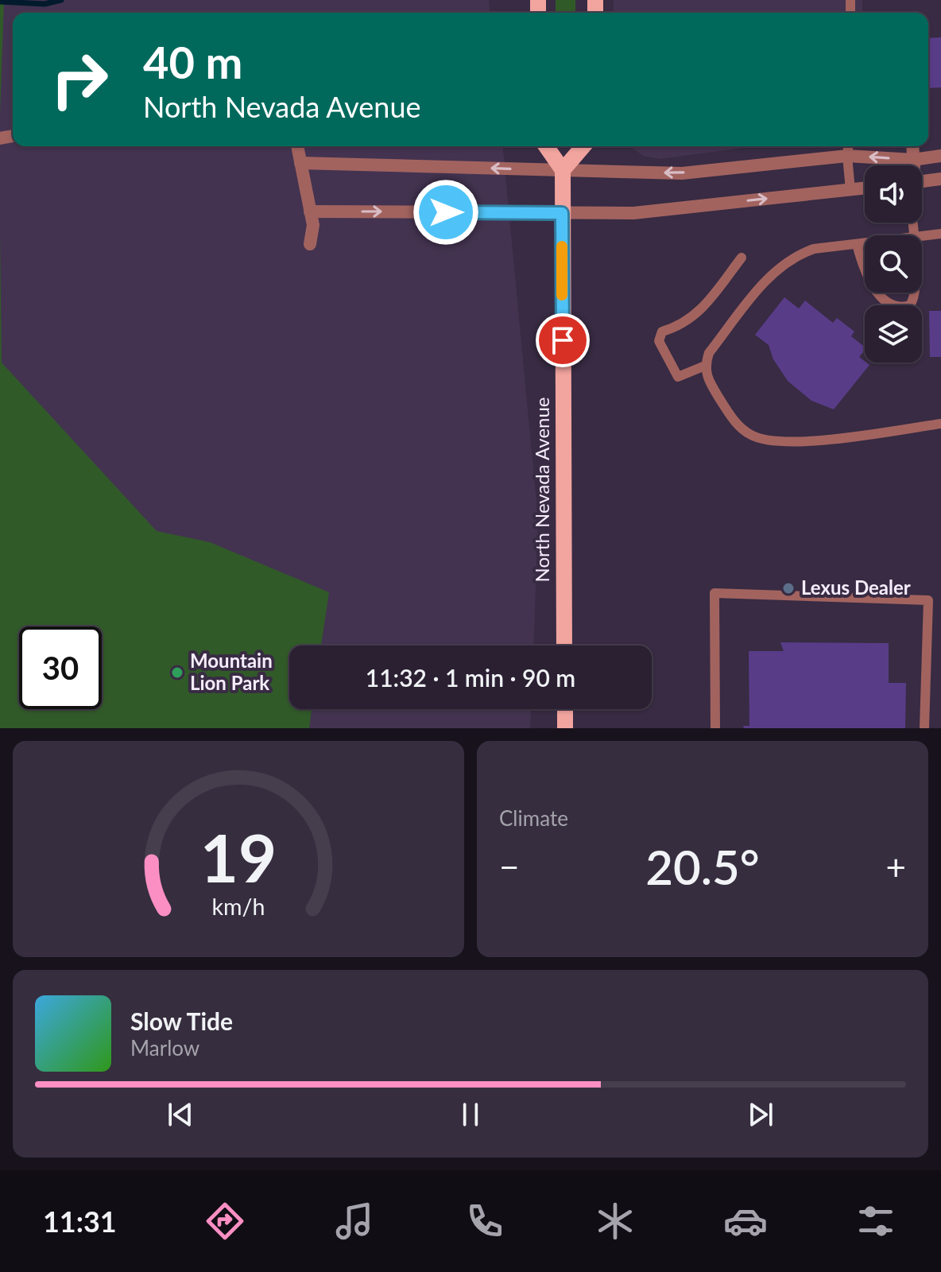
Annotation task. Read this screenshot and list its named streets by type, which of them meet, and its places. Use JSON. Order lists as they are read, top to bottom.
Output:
{
  "streets": {
    "main road": ["North Nevada Avenue"]
  },
  "places": ["Lexus Dealer", "Mountain Lion Park"],
  "page": {
    "turn": ["40 m", "North Nevada Avenue"],
    "limit": "30",
    "trip": "11:32 · 1 min · 90 m",
    "tile": "Climate",
    "heat": ["−", "20.5°", "+"],
    "song": ["Slow Tide", "Marlow"],
    "tabs": "11:31",
    "gauge": ["19", "km/h"]
  }
}
